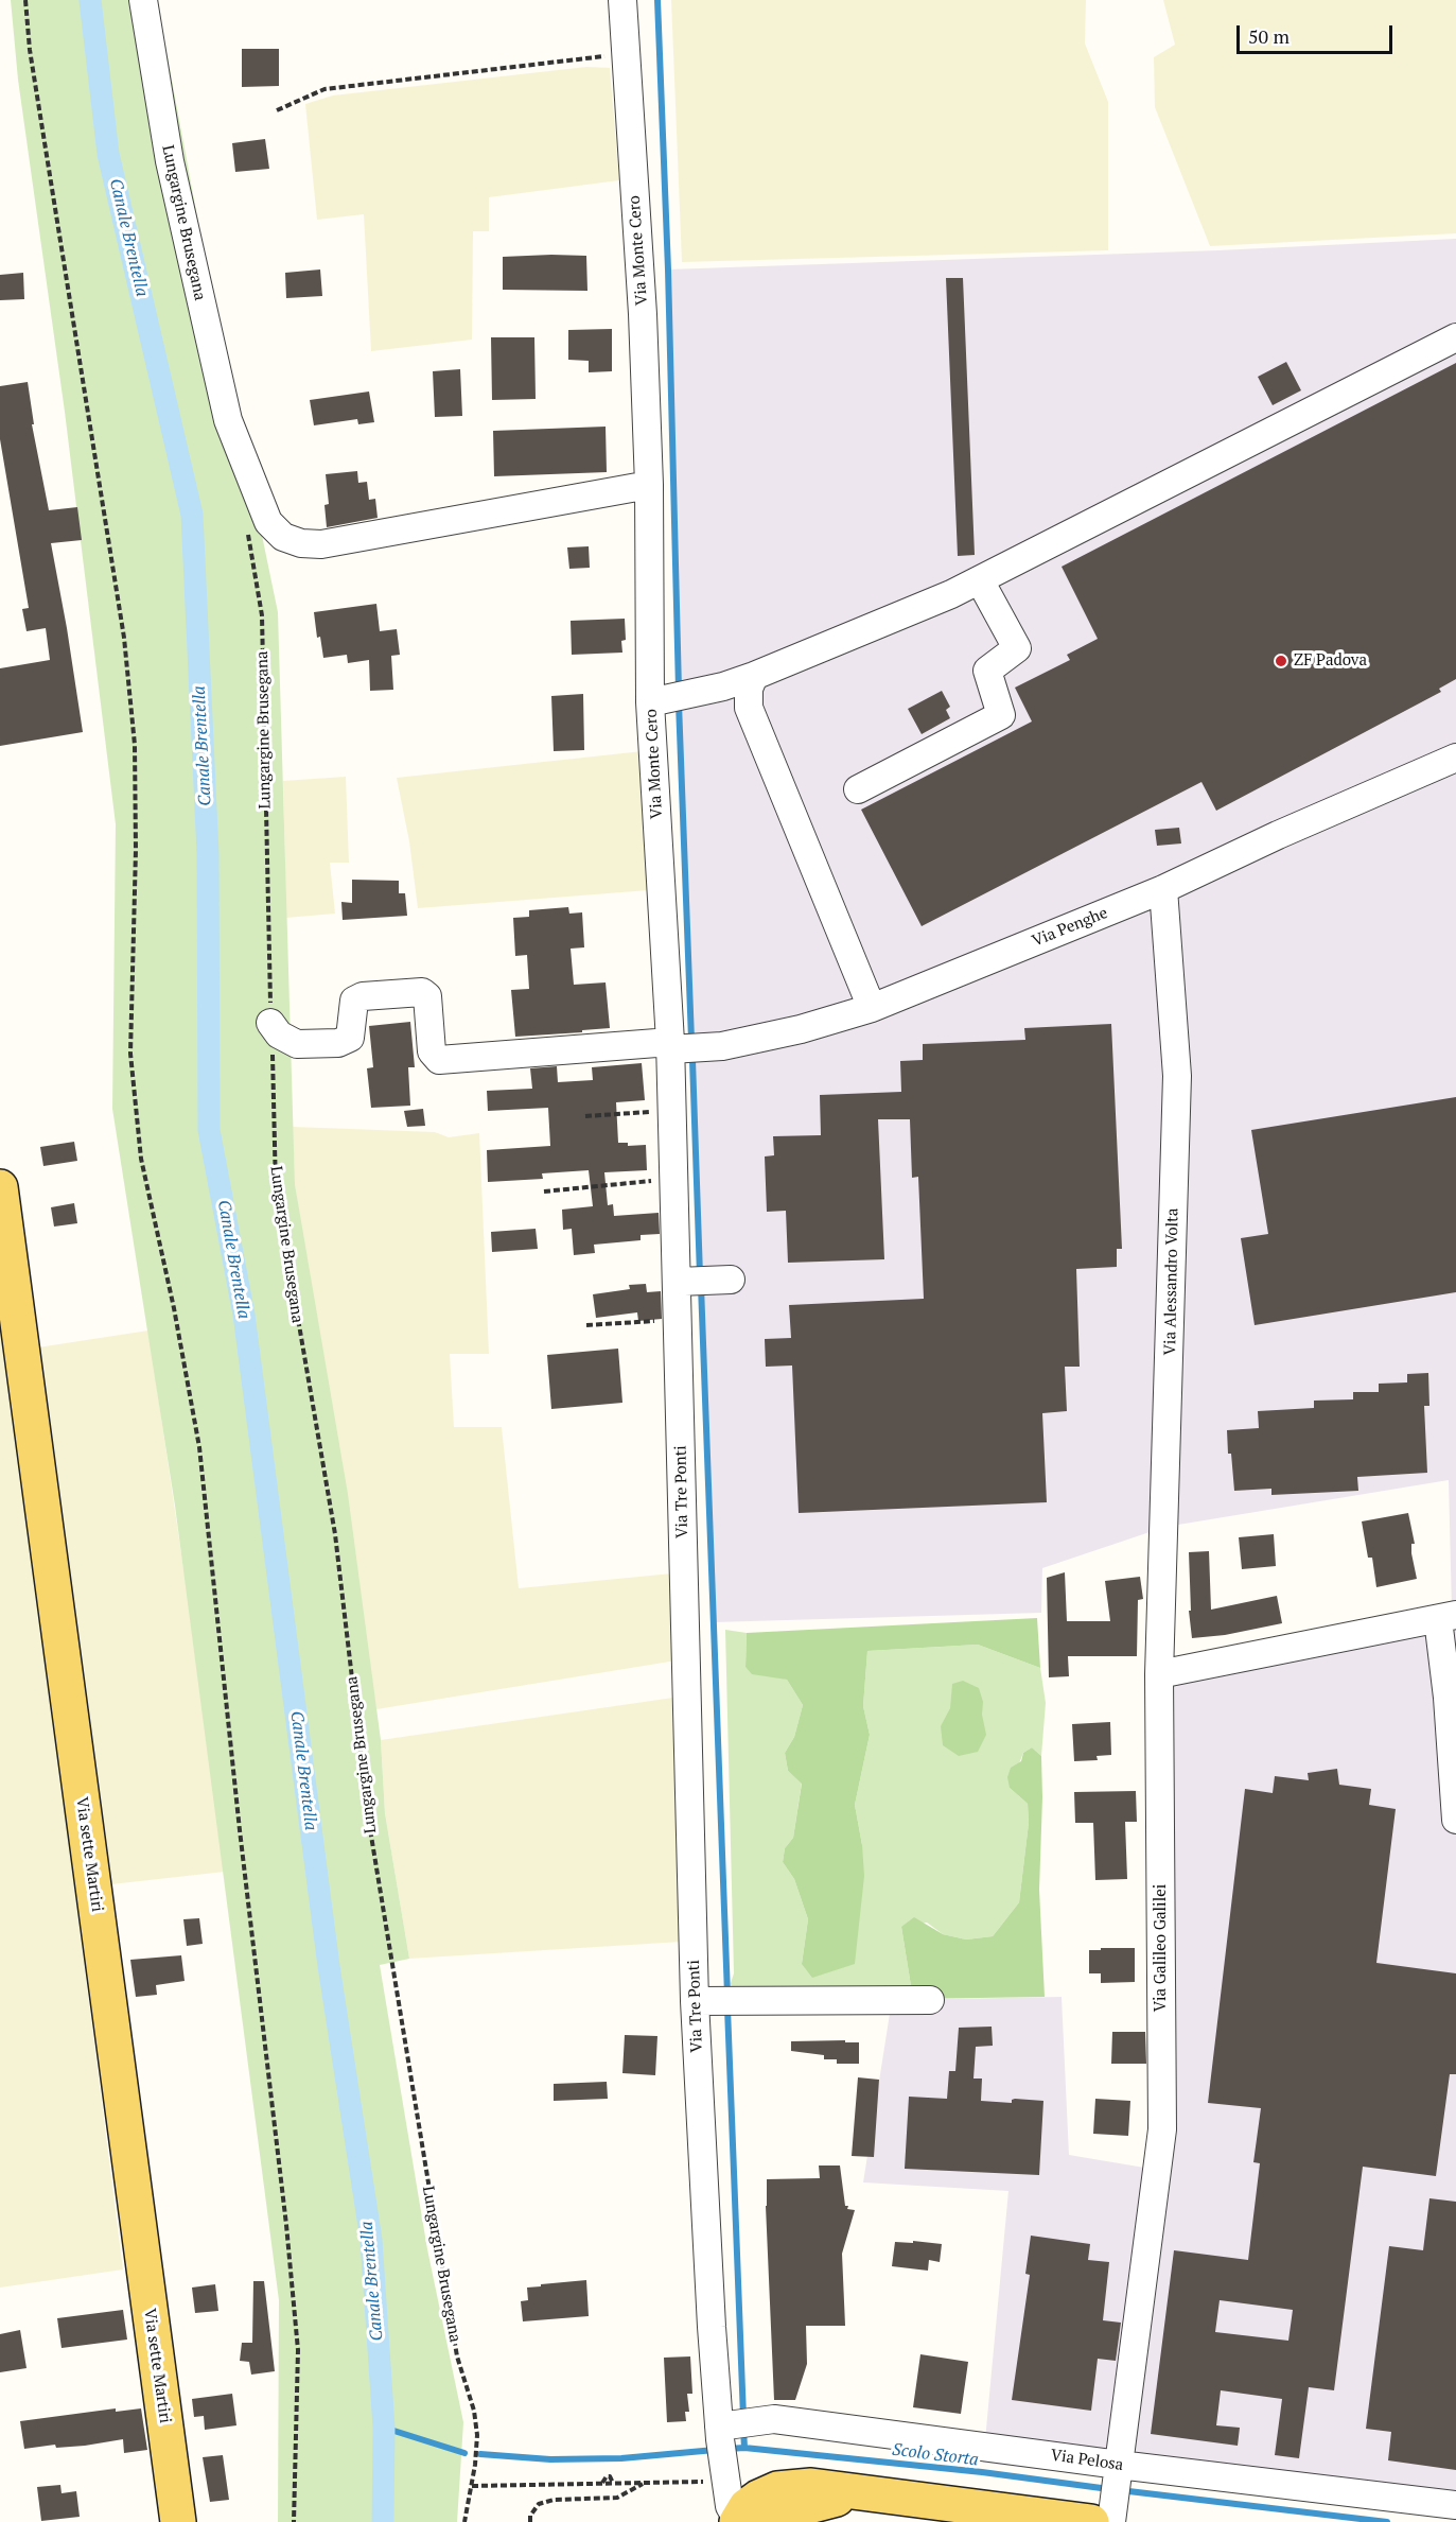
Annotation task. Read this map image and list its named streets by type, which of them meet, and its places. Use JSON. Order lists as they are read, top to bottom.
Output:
{
  "streets": {
    "main road": ["Via sette Martiri"],
    "street": [
      "Lungargine Brusegana",
      "Via Monte Cero",
      "Via Penghe",
      "Via Alessandro Volta",
      "Via Tre Ponti",
      "Via Galileo Galilei",
      "Via Pelosa"
    ]
  },
  "crossings": [
    ["Lungargine Brusegana", "Via Monte Cero"],
    ["Via Monte Cero", "Via Penghe"],
    ["Via Monte Cero", "Via Tre Ponti"],
    ["Via Penghe", "Via Alessandro Volta"],
    ["Via Penghe", "Via Tre Ponti"],
    ["Via Alessandro Volta", "Via Galileo Galilei"],
    ["Via Tre Ponti", "Via Pelosa"],
    ["Via Galileo Galilei", "Via Pelosa"]
  ],
  "water": ["Canale Brentella", "Scolo Storta"],
  "places": ["ZF Padova"],
  "scale_bar": "50 m"
}
